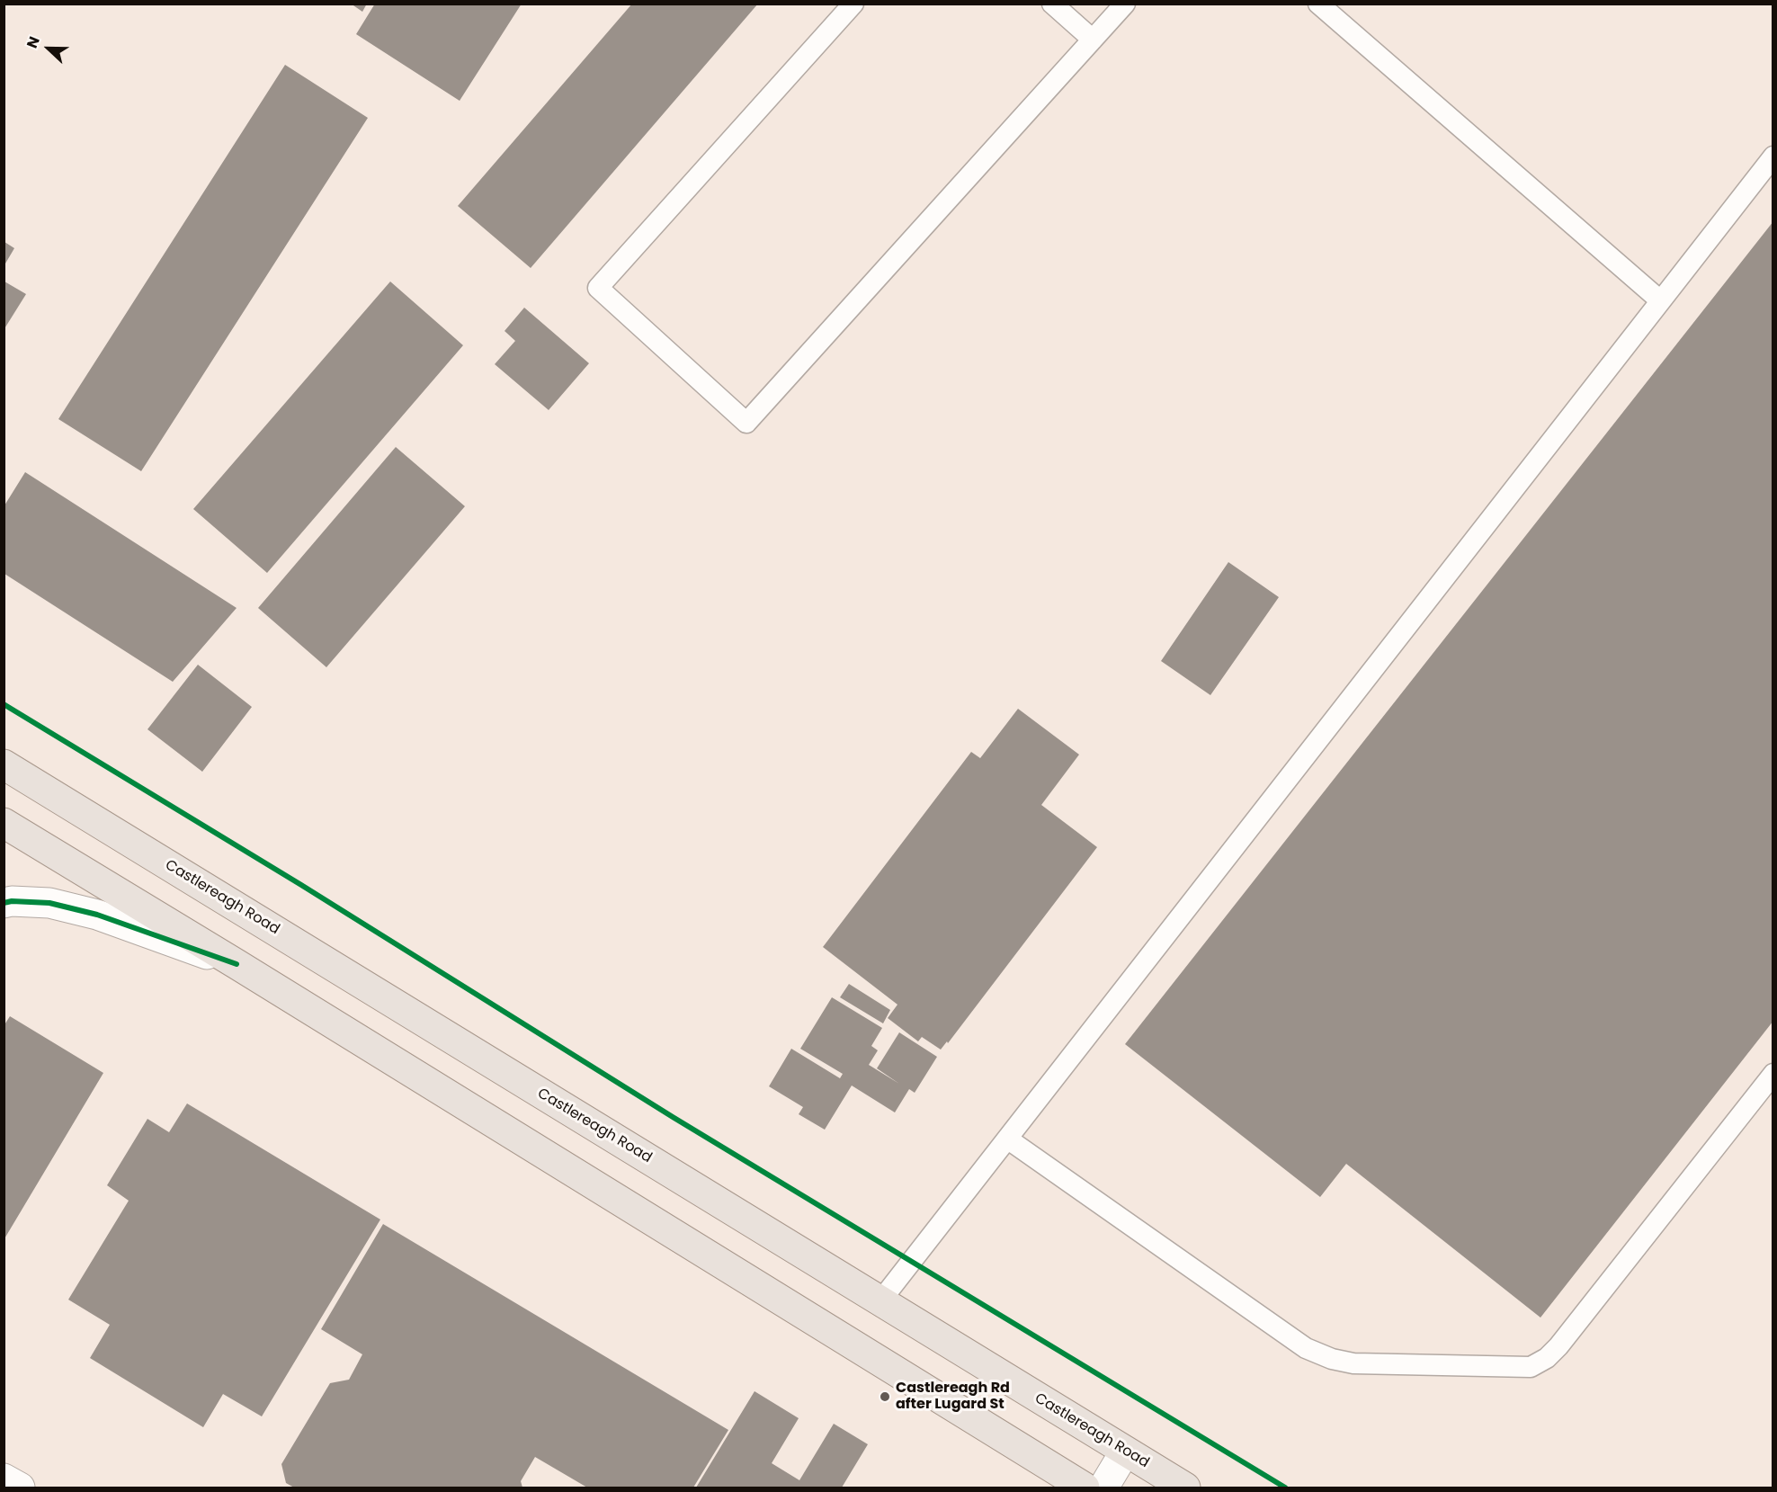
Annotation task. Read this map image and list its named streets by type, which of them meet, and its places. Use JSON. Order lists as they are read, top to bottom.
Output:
{
  "streets": {
    "main road": ["Castlereagh Road"]
  },
  "places": ["Castlereagh Rd after Lugard St"],
  "north": "left"
}
